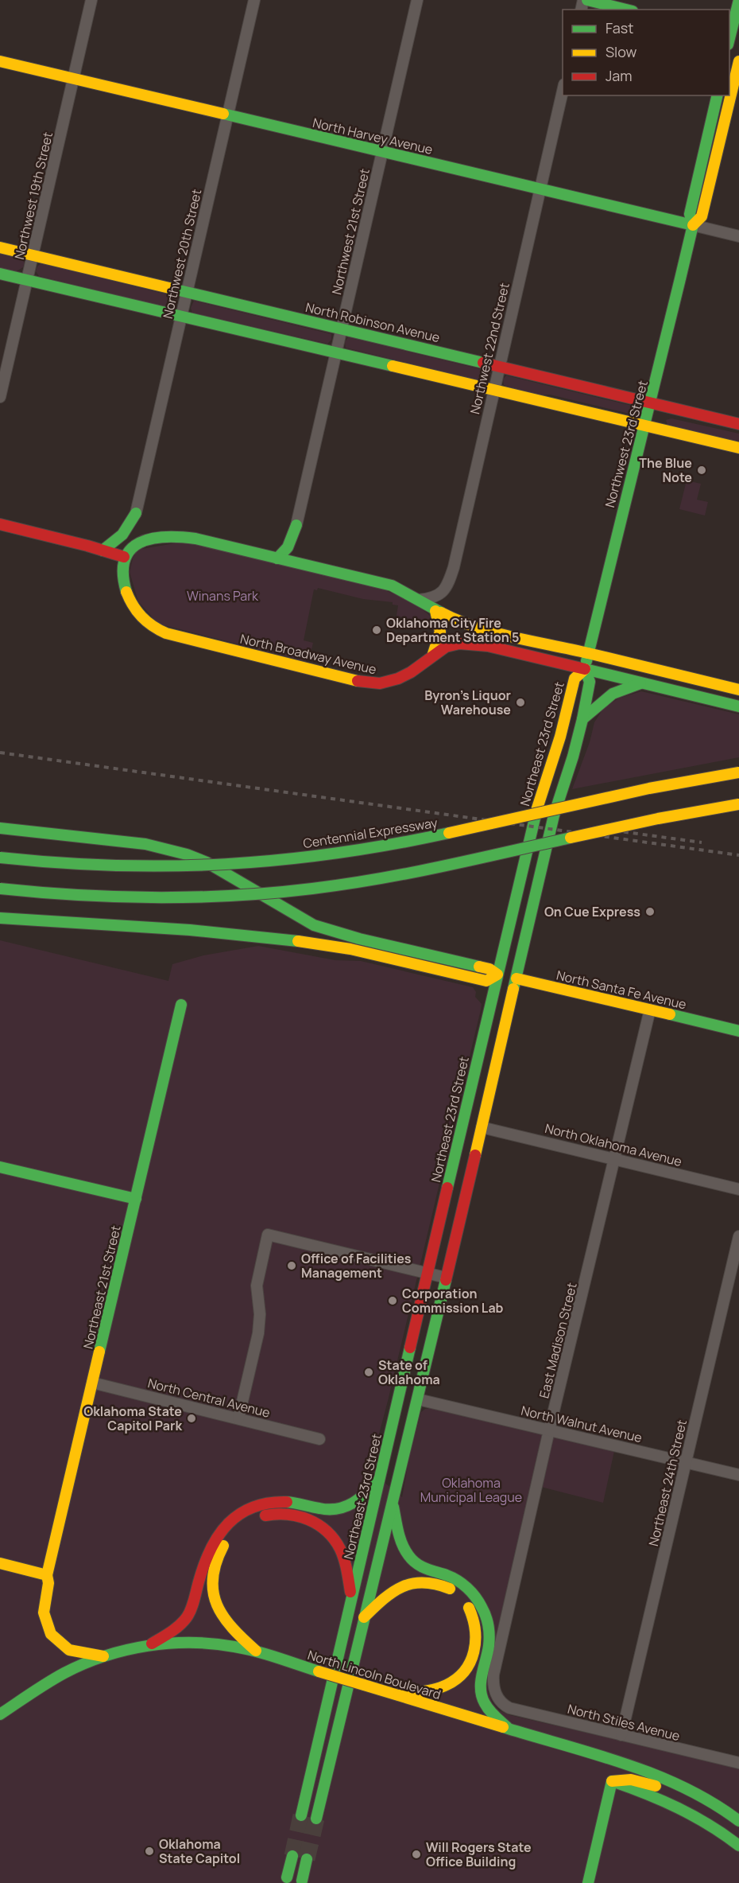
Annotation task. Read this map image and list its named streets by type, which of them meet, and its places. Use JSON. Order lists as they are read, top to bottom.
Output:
{
  "streets": {
    "main road": [
      "North Harvey Avenue",
      "North Robinson Avenue",
      "Northwest 23rd Street",
      "North Broadway Avenue",
      "Northeast 23rd Street",
      "Centennial Expressway",
      "North Santa Fe Avenue",
      "Northeast 21st Street",
      "North Lincoln Boulevard"
    ],
    "street": [
      "Northwest 19th Street",
      "Northwest 21st Street",
      "Northwest 20th Street",
      "Northwest 22nd Street",
      "North Oklahoma Avenue",
      "East Madison Street",
      "North Central Avenue",
      "North Walnut Avenue",
      "Northeast 24th Street",
      "North Stiles Avenue"
    ]
  },
  "crossings": [
    ["North Harvey Avenue", "Northwest 19th Street"],
    ["North Harvey Avenue", "Northwest 21st Street"],
    ["North Harvey Avenue", "Northwest 20th Street"],
    ["North Harvey Avenue", "Northwest 22nd Street"],
    ["North Harvey Avenue", "Northwest 23rd Street"],
    ["Northwest 19th Street", "North Robinson Avenue"],
    ["Northwest 21st Street", "North Robinson Avenue"],
    ["Northwest 20th Street", "North Robinson Avenue"],
    ["North Robinson Avenue", "Northwest 22nd Street"],
    ["North Robinson Avenue", "Northwest 23rd Street"],
    ["Northwest 23rd Street", "North Broadway Avenue"],
    ["Northwest 23rd Street", "Northeast 23rd Street"],
    ["North Broadway Avenue", "Northeast 23rd Street"],
    ["Northeast 23rd Street", "North Santa Fe Avenue"],
    ["North Santa Fe Avenue", "East Madison Street"],
    ["North Oklahoma Avenue", "East Madison Street"],
    ["Northeast 21st Street", "North Central Avenue"],
    ["Northeast 21st Street", "North Lincoln Boulevard"],
    ["East Madison Street", "North Walnut Avenue"],
    ["East Madison Street", "North Stiles Avenue"],
    ["North Walnut Avenue", "Northeast 24th Street"],
    ["Northeast 24th Street", "North Stiles Avenue"]
  ],
  "parks": ["Winans Park", "Oklahoma Municipal League"],
  "places": [
    "The Blue Note",
    "Oklahoma City Fire Department Station 5",
    "Byron's Liquor Warehouse",
    "On Cue Express",
    "Office of Facilities Management",
    "Corporation Commission Lab",
    "State of Oklahoma",
    "Oklahoma State Capitol Park",
    "Oklahoma State Capitol",
    "Will Rogers State Office Building"
  ],
  "legend": ["Fast", "Slow", "Jam"]
}
